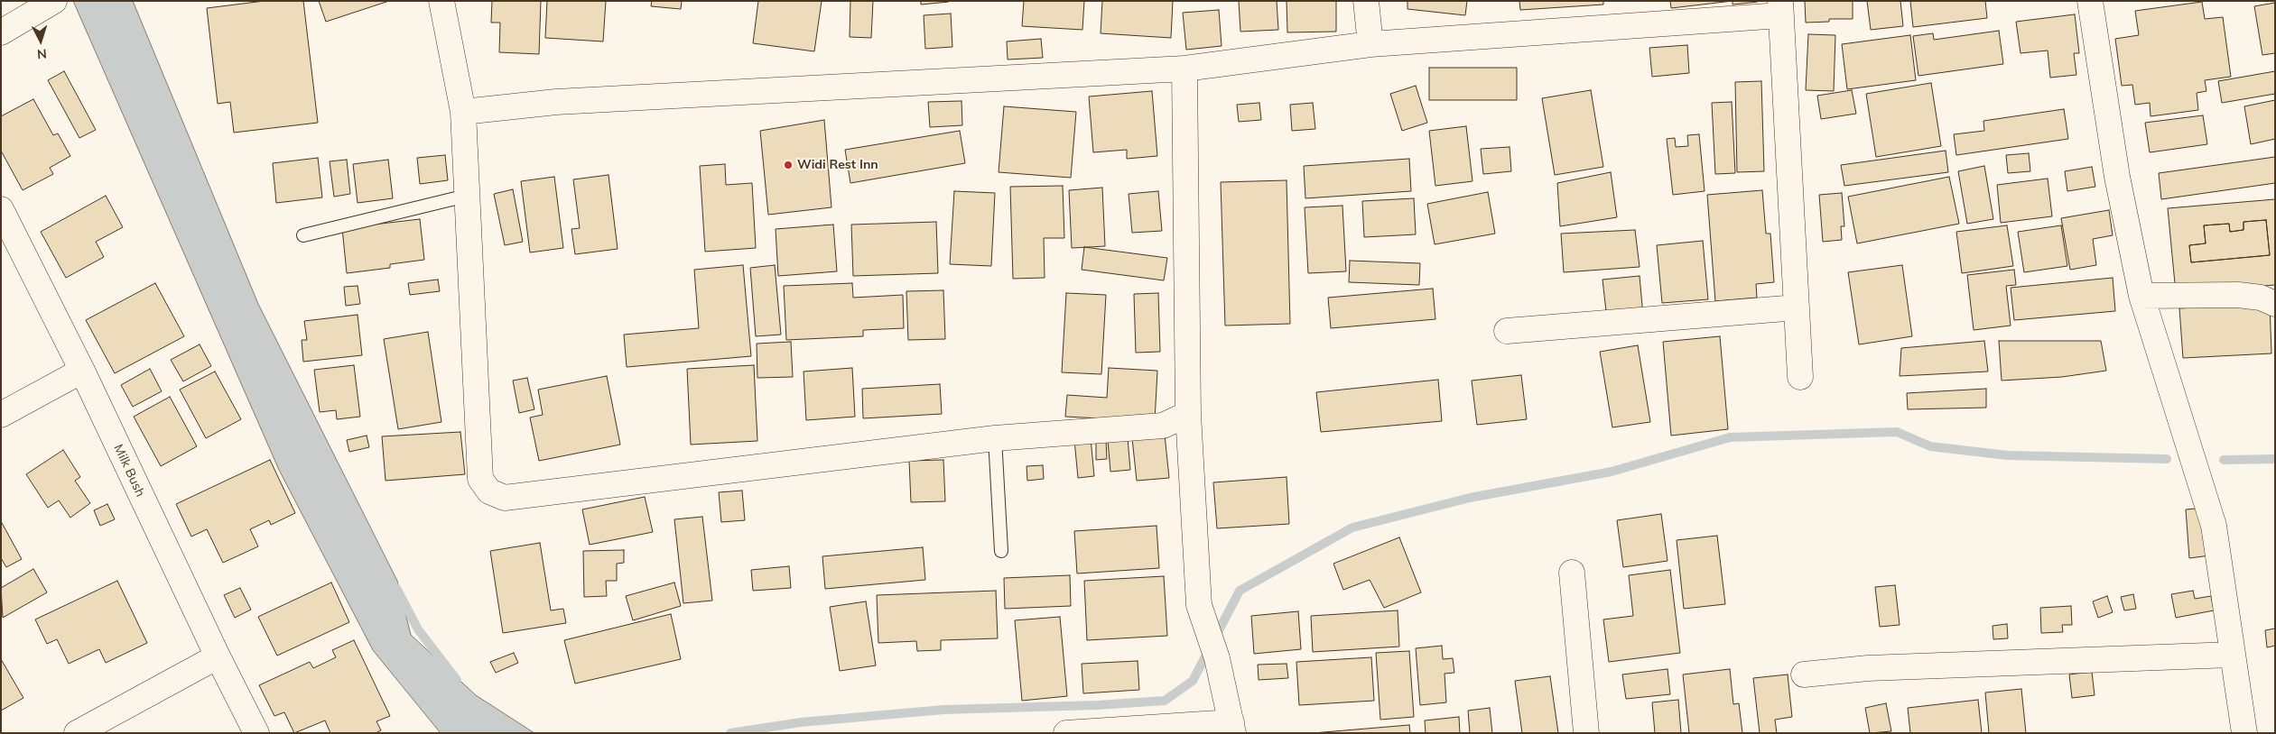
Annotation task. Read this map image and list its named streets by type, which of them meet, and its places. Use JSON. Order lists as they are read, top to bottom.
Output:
{
  "streets": {
    "street": ["Milk Bush"]
  },
  "places": ["Widi Rest Inn"],
  "north": "bottom"
}
